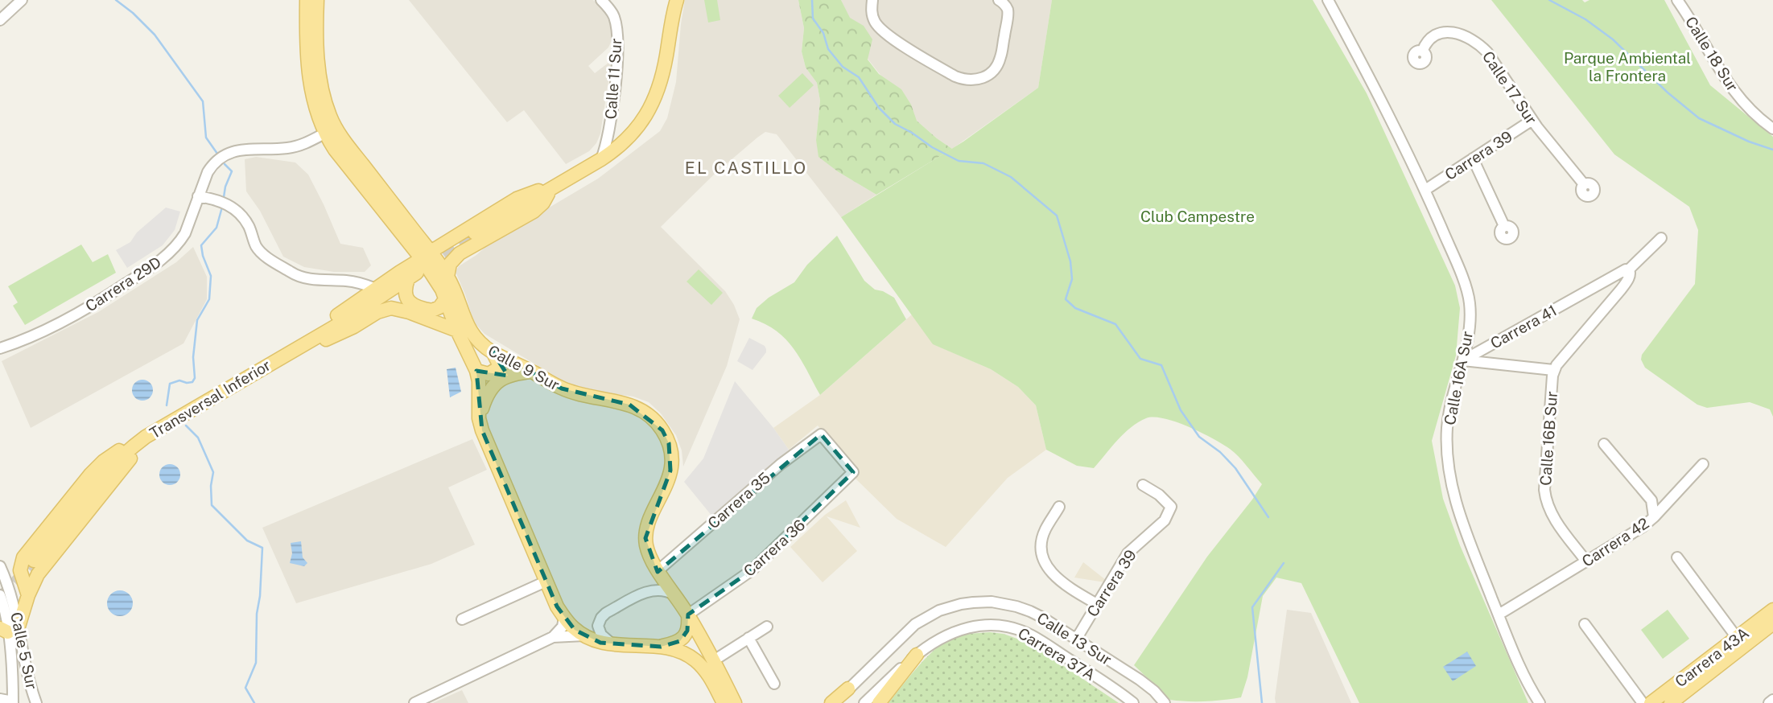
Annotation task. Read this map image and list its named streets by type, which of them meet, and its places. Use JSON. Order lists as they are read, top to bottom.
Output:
{
  "streets": {
    "main road": ["Calle 9 Sur", "Transversal Inferior", "Carrera 43A"],
    "street": [
      "Calle 18 Sur",
      "Calle 11 Sur",
      "Calle 17 Sur",
      "Carrera 39",
      "Carrera 29D",
      "Carrera 41",
      "Calle 16A Sur",
      "Calle 16B Sur",
      "Carrera 35",
      "Carrera 42",
      "Carrera 36",
      "Calle 13 Sur",
      "Calle 5 Sur",
      "Carrera 37A"
    ]
  },
  "crossings": [
    ["Calle 17 Sur", "Carrera 39"],
    ["Carrera 39", "Calle 16A Sur"],
    ["Carrera 39", "Calle 13 Sur"],
    ["Carrera 29D", "Calle 9 Sur"],
    ["Carrera 41", "Calle 16A Sur"],
    ["Carrera 41", "Calle 16B Sur"],
    ["Calle 9 Sur", "Transversal Inferior"],
    ["Calle 9 Sur", "Carrera 35"],
    ["Calle 9 Sur", "Carrera 36"],
    ["Calle 16A Sur", "Carrera 42"],
    ["Calle 16B Sur", "Carrera 42"],
    ["Carrera 35", "Carrera 36"]
  ],
  "districts": ["EL CASTILLO"],
  "parks": ["Parque Ambiental la Frontera", "Club Campestre"]
}
